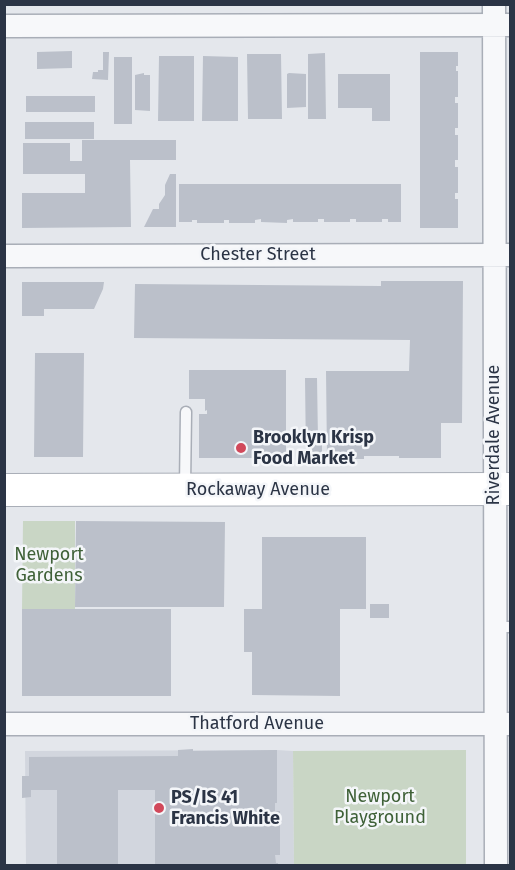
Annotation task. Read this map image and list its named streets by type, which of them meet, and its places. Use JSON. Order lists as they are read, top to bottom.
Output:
{
  "streets": {
    "street": [
      "Chester Street",
      "Riverdale Avenue",
      "Rockaway Avenue",
      "Thatford Avenue"
    ]
  },
  "crossings": [
    ["Chester Street", "Riverdale Avenue"],
    ["Riverdale Avenue", "Rockaway Avenue"],
    ["Riverdale Avenue", "Thatford Avenue"]
  ],
  "parks": ["Newport Gardens", "Newport Playground"],
  "places": ["Brooklyn Krisp Food Market", "PS/IS 41 Francis White"]
}
